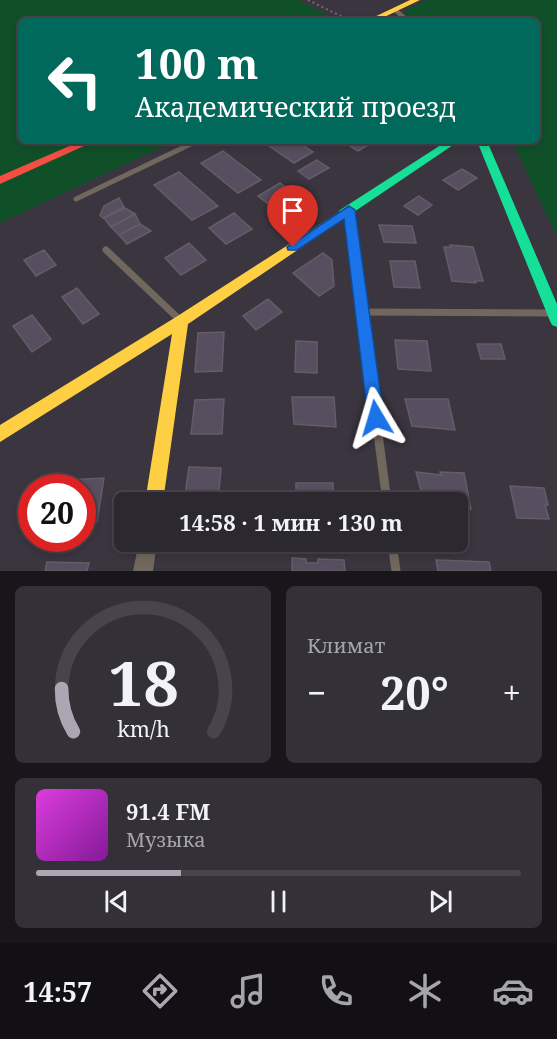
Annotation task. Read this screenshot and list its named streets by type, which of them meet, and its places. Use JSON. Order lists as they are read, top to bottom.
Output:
{
  "page": {
    "turn": ["100 m", "Академический проезд"],
    "limit": "20",
    "trip": "14:58 · 1 мин · 130 m",
    "tile": "Климат",
    "heat": ["−", "20°", "+"],
    "song": ["91.4 FM", "Музыка"],
    "tabs": "14:57",
    "gauge": ["18", "km/h"]
  }
}
